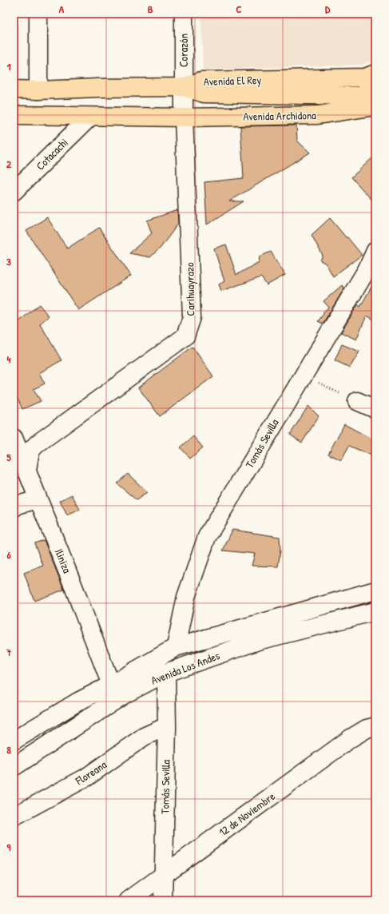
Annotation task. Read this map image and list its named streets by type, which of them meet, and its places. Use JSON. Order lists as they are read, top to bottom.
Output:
{
  "streets": {
    "main road": ["Avenida El Rey", "Avenida Archidona"],
    "street": [
      "Corazón",
      "Cotacachi",
      "Carihuayrazo",
      "Tomás Sevilla",
      "Iliniza",
      "Avenida Los Andes",
      "Floreana",
      "12 de Noviembre"
    ]
  },
  "crossings": [
    ["Corazón", "Avenida El Rey"],
    ["Corazón", "Carihuayrazo"],
    ["Avenida El Rey", "Carihuayrazo"],
    ["Avenida Archidona", "Carihuayrazo"],
    ["Carihuayrazo", "Iliniza"],
    ["Tomás Sevilla", "Avenida Los Andes"],
    ["Tomás Sevilla", "Floreana"],
    ["Tomás Sevilla", "12 de Noviembre"],
    ["Iliniza", "Avenida Los Andes"]
  ],
  "grid": {
    "columns": [
      "A",
      "B",
      "C",
      "D"
    ],
    "rows": [
      "1",
      "2",
      "3",
      "4",
      "5",
      "6",
      "7",
      "8",
      "9"
    ]
  }
}
